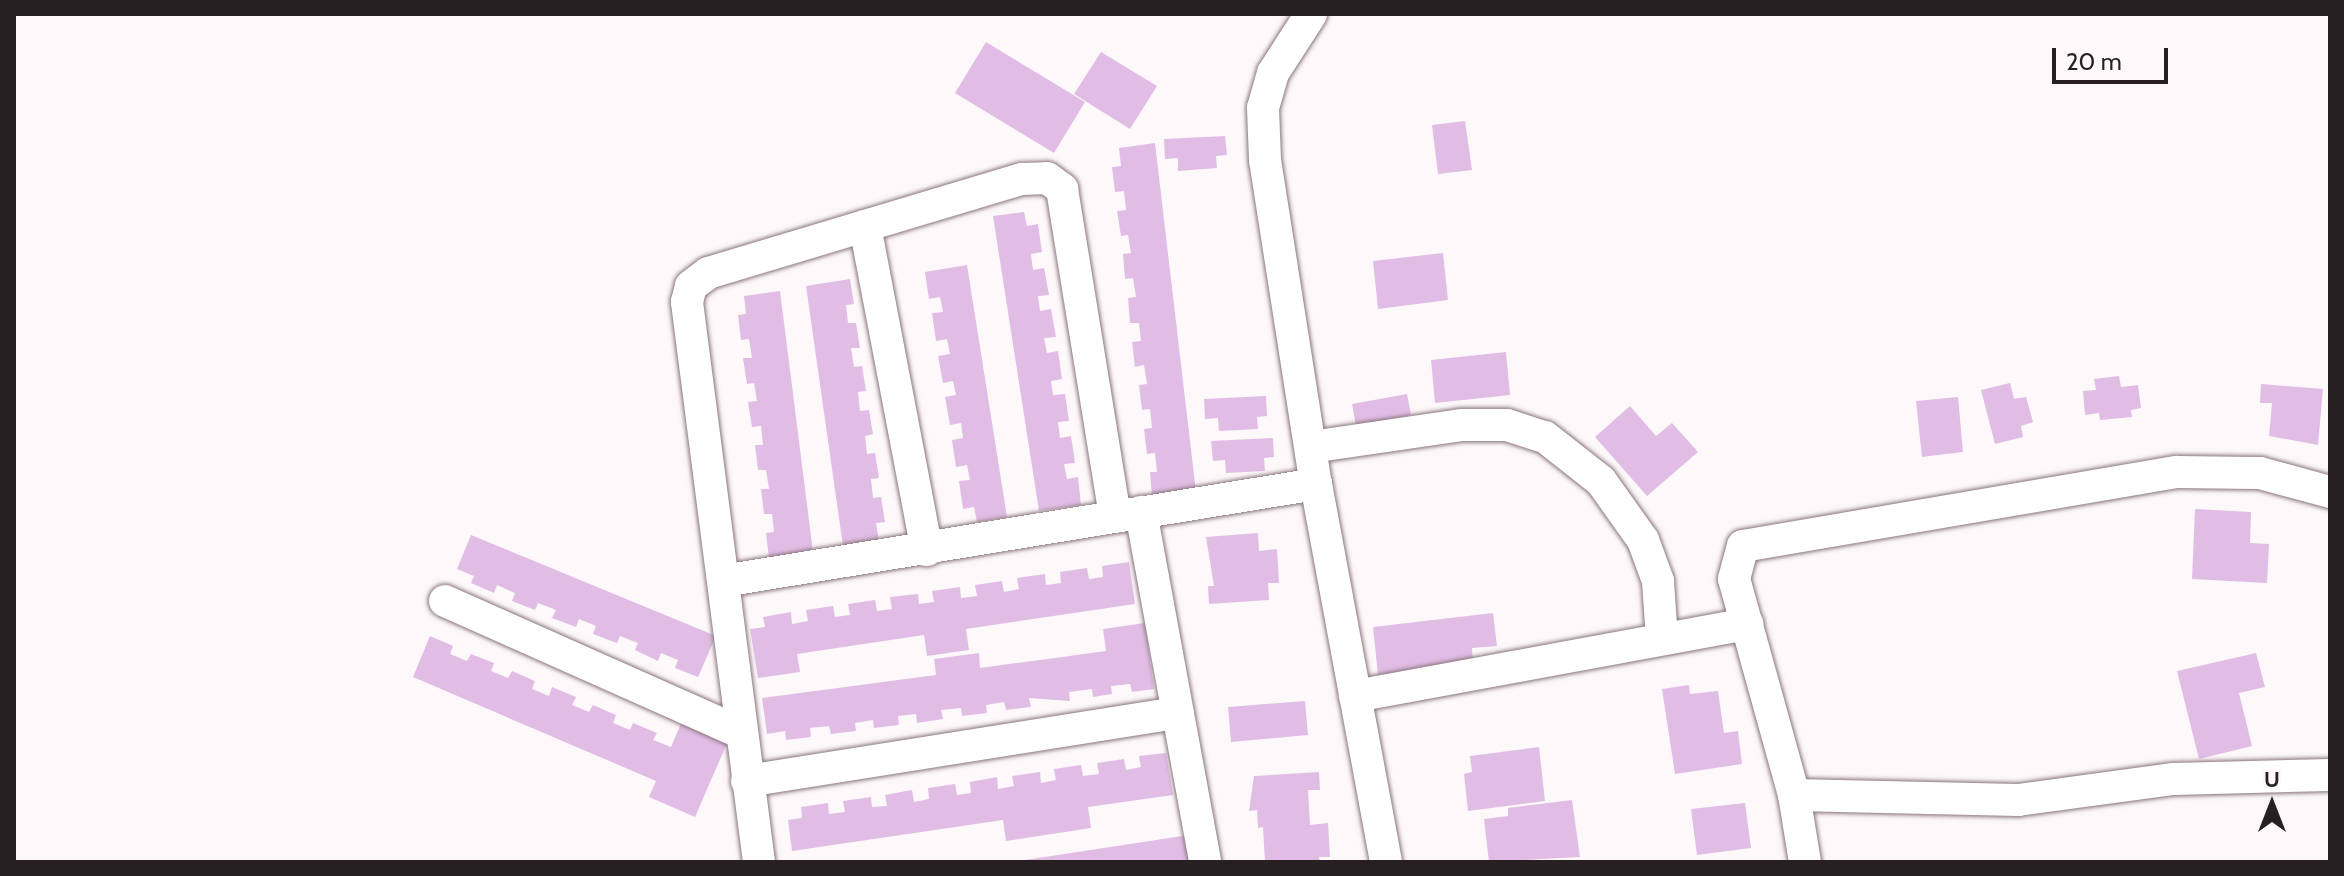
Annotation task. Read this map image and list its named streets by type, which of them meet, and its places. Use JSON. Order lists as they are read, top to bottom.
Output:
{
  "scale_bar": "20 m",
  "north": "top"
}
